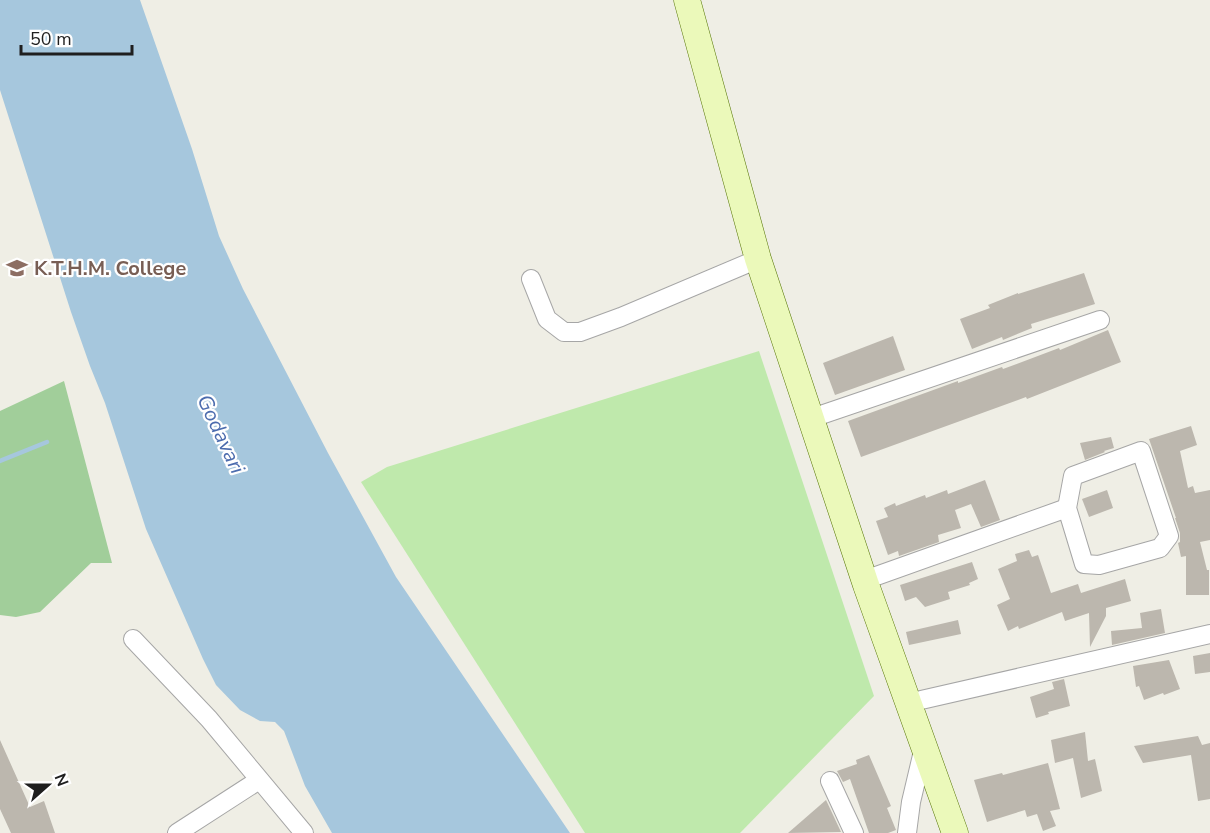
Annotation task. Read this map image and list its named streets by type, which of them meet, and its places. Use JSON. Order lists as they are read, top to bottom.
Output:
{
  "water": ["Godavari"],
  "places": {
    "school or university": ["K.T.H.M. College"]
  },
  "scale_bar": "50 m",
  "north": "right"
}
